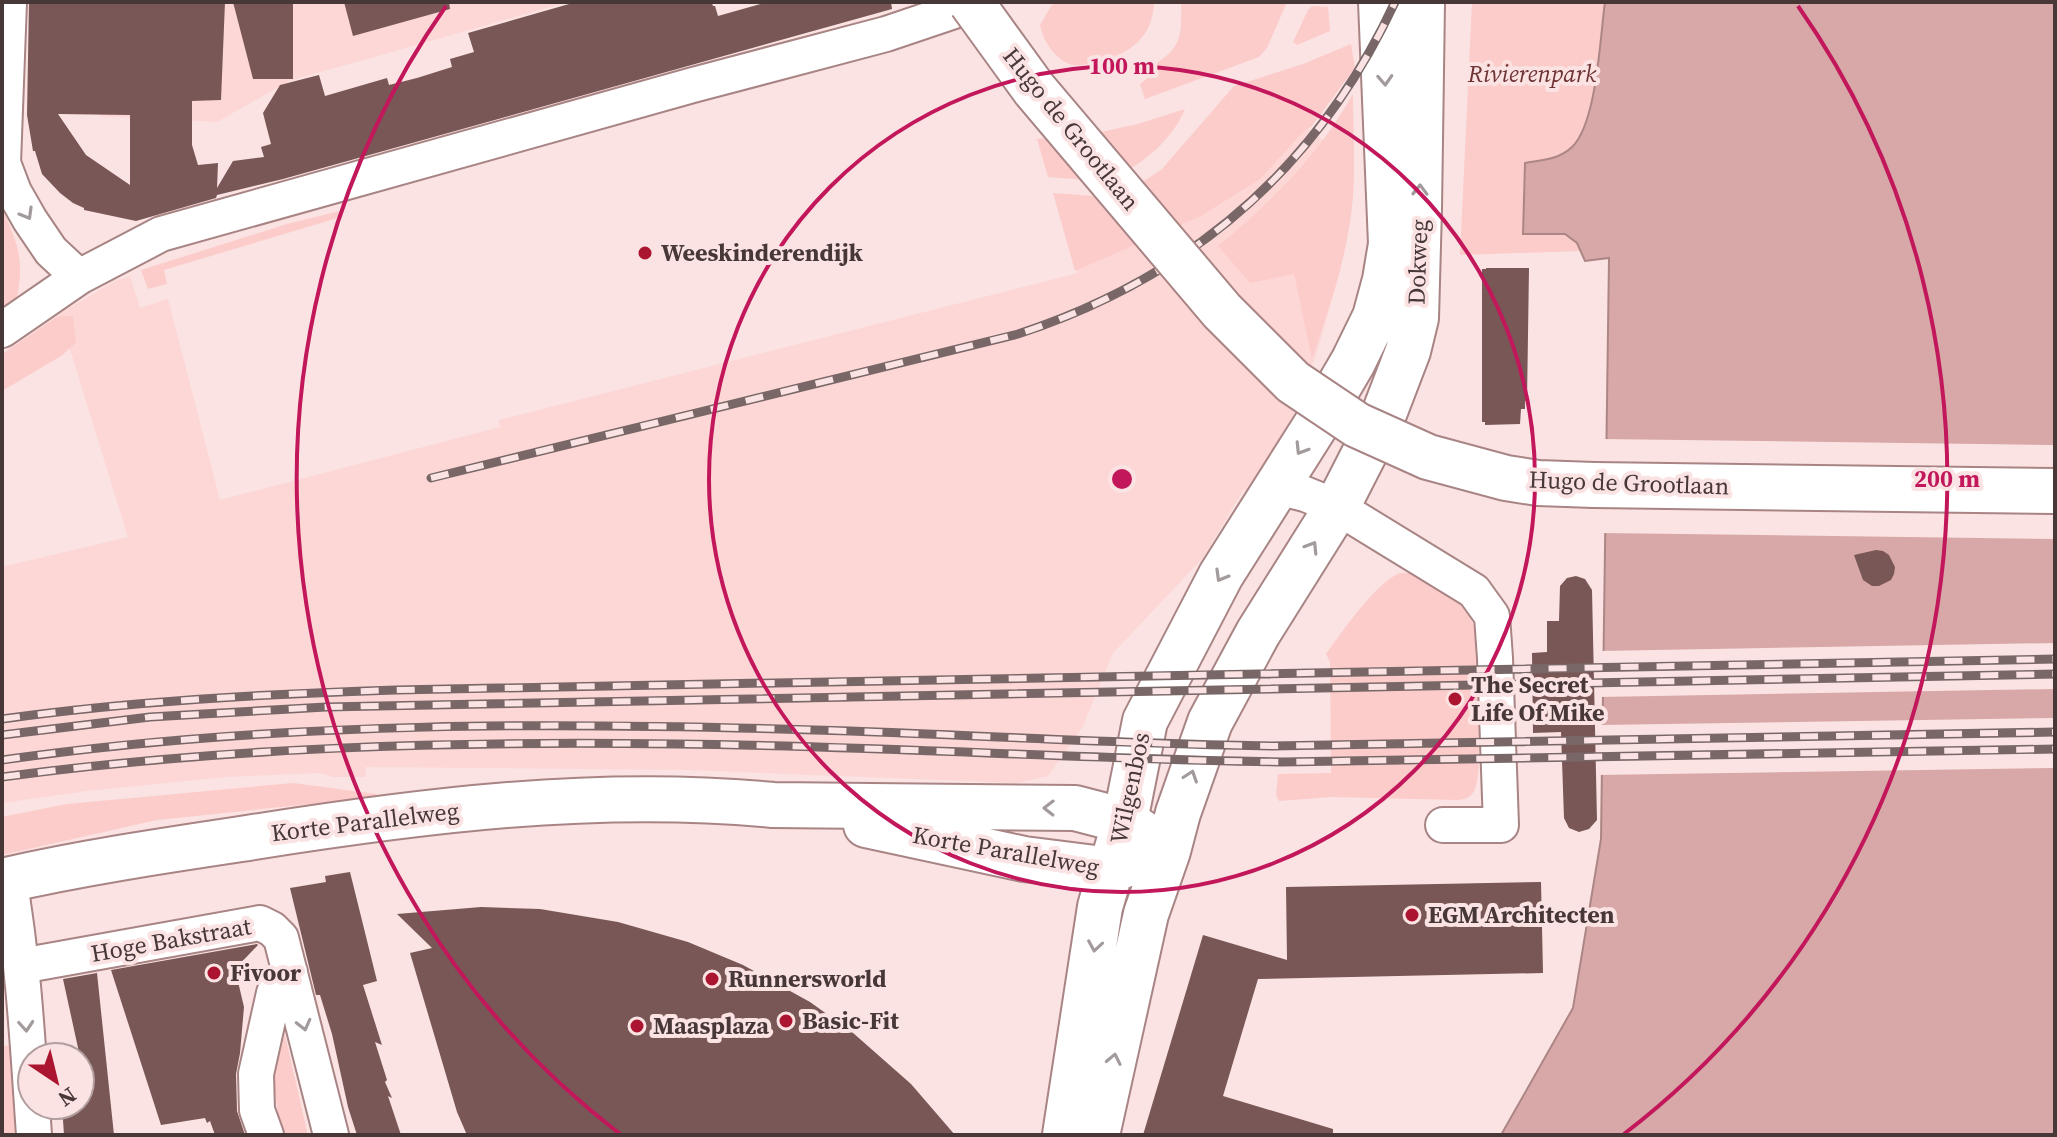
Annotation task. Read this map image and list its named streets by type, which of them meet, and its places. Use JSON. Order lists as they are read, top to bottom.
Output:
{
  "streets": {
    "main road": [
      "Hugo de Grootlaan",
      "Dokweg",
      "Wilgenbos",
      "Korte Parallelweg"
    ],
    "street": ["Hoge Bakstraat"]
  },
  "crossings": [
    ["Dokweg", "Wilgenbos"],
    ["Wilgenbos", "Korte Parallelweg"]
  ],
  "parks": ["Rivierenpark"],
  "places": [
    "Weeskinderendijk",
    "The Secret Life Of Mike",
    "EGM Architecten",
    "Fivoor",
    "Runnersworld",
    "Basic-Fit",
    "Maasplaza"
  ],
  "north": "bottom right",
  "rings": ["100 m", "200 m"]
}
